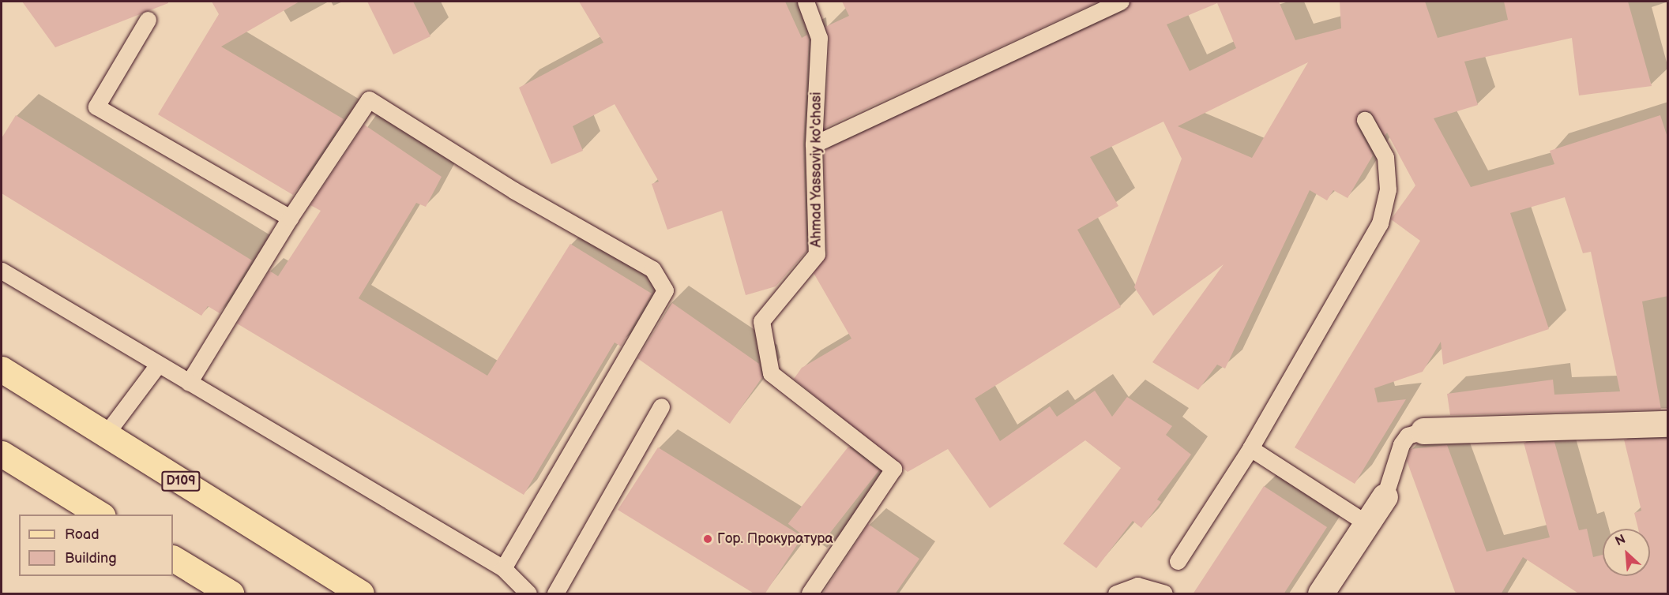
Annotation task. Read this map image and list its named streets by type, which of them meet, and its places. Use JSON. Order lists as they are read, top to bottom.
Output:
{
  "streets": {
    "main road": ["D109"],
    "lane": ["Ahmad Yassaviy ko'chasi"]
  },
  "places": ["Гор. Прокуратура"],
  "legend": ["Road", "Building"],
  "north": "top left"
}
